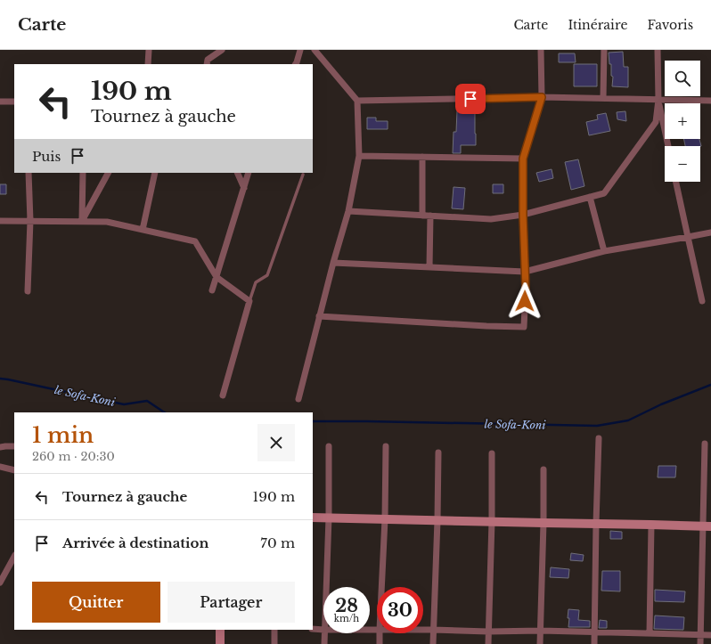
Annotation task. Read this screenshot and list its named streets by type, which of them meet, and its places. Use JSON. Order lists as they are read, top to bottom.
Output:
{
  "water": ["le Sofa-Koni"],
  "page": {
    "header": "Carte",
    "nav": ["Carte", "Itinéraire", "Favoris"],
    "map_buttons": ["+", "−"],
    "turn": ["190 m", "Tournez à gauche"],
    "then": "Puis",
    "heading": ["1 min", "260 m · 20:30"],
    "list": [
      {
        "name": "Tournez à gauche",
        "value": "190 m"
      },
      {
        "name": "Arrivée à destination",
        "value": "70 m"
      }
    ],
    "buttons": ["Quitter", "Partager"],
    "speed": "28 km/h",
    "limit": "30"
  }
}
